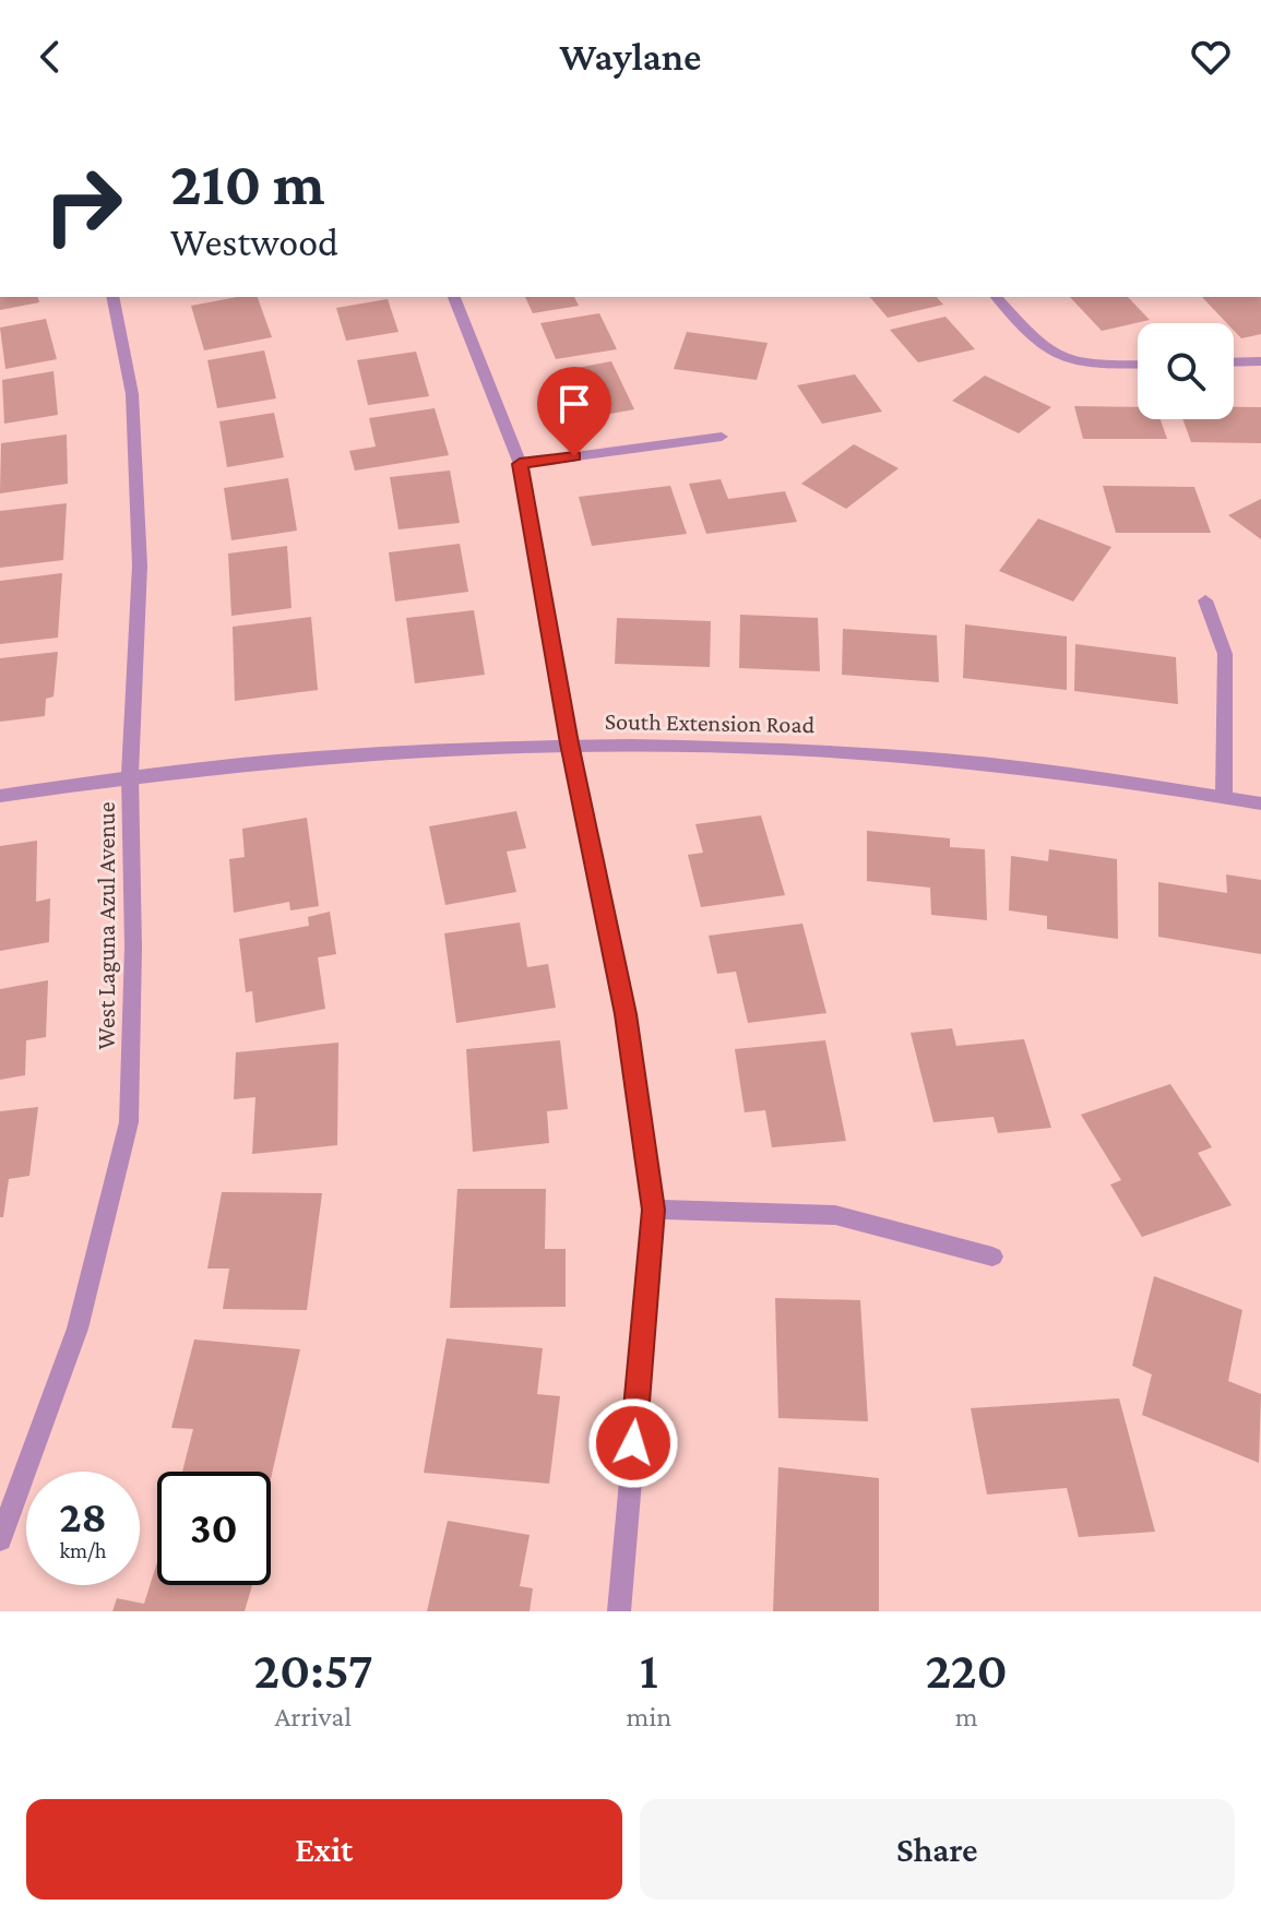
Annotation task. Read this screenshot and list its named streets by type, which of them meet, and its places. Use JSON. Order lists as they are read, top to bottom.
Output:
{
  "streets": {
    "street": ["South Extension Road", "West Laguna Azul Avenue"]
  },
  "crossings": [
    ["South Extension Road", "West Laguna Azul Avenue"]
  ],
  "page": {
    "header": "Waylane",
    "turn": ["210 m", "Westwood"],
    "speed": "28 km/h",
    "limit": "30",
    "eta": [
      "20:57",
      "Arrival",
      "1",
      "min",
      "220",
      "m"
    ],
    "buttons": ["Exit", "Share"]
  }
}
